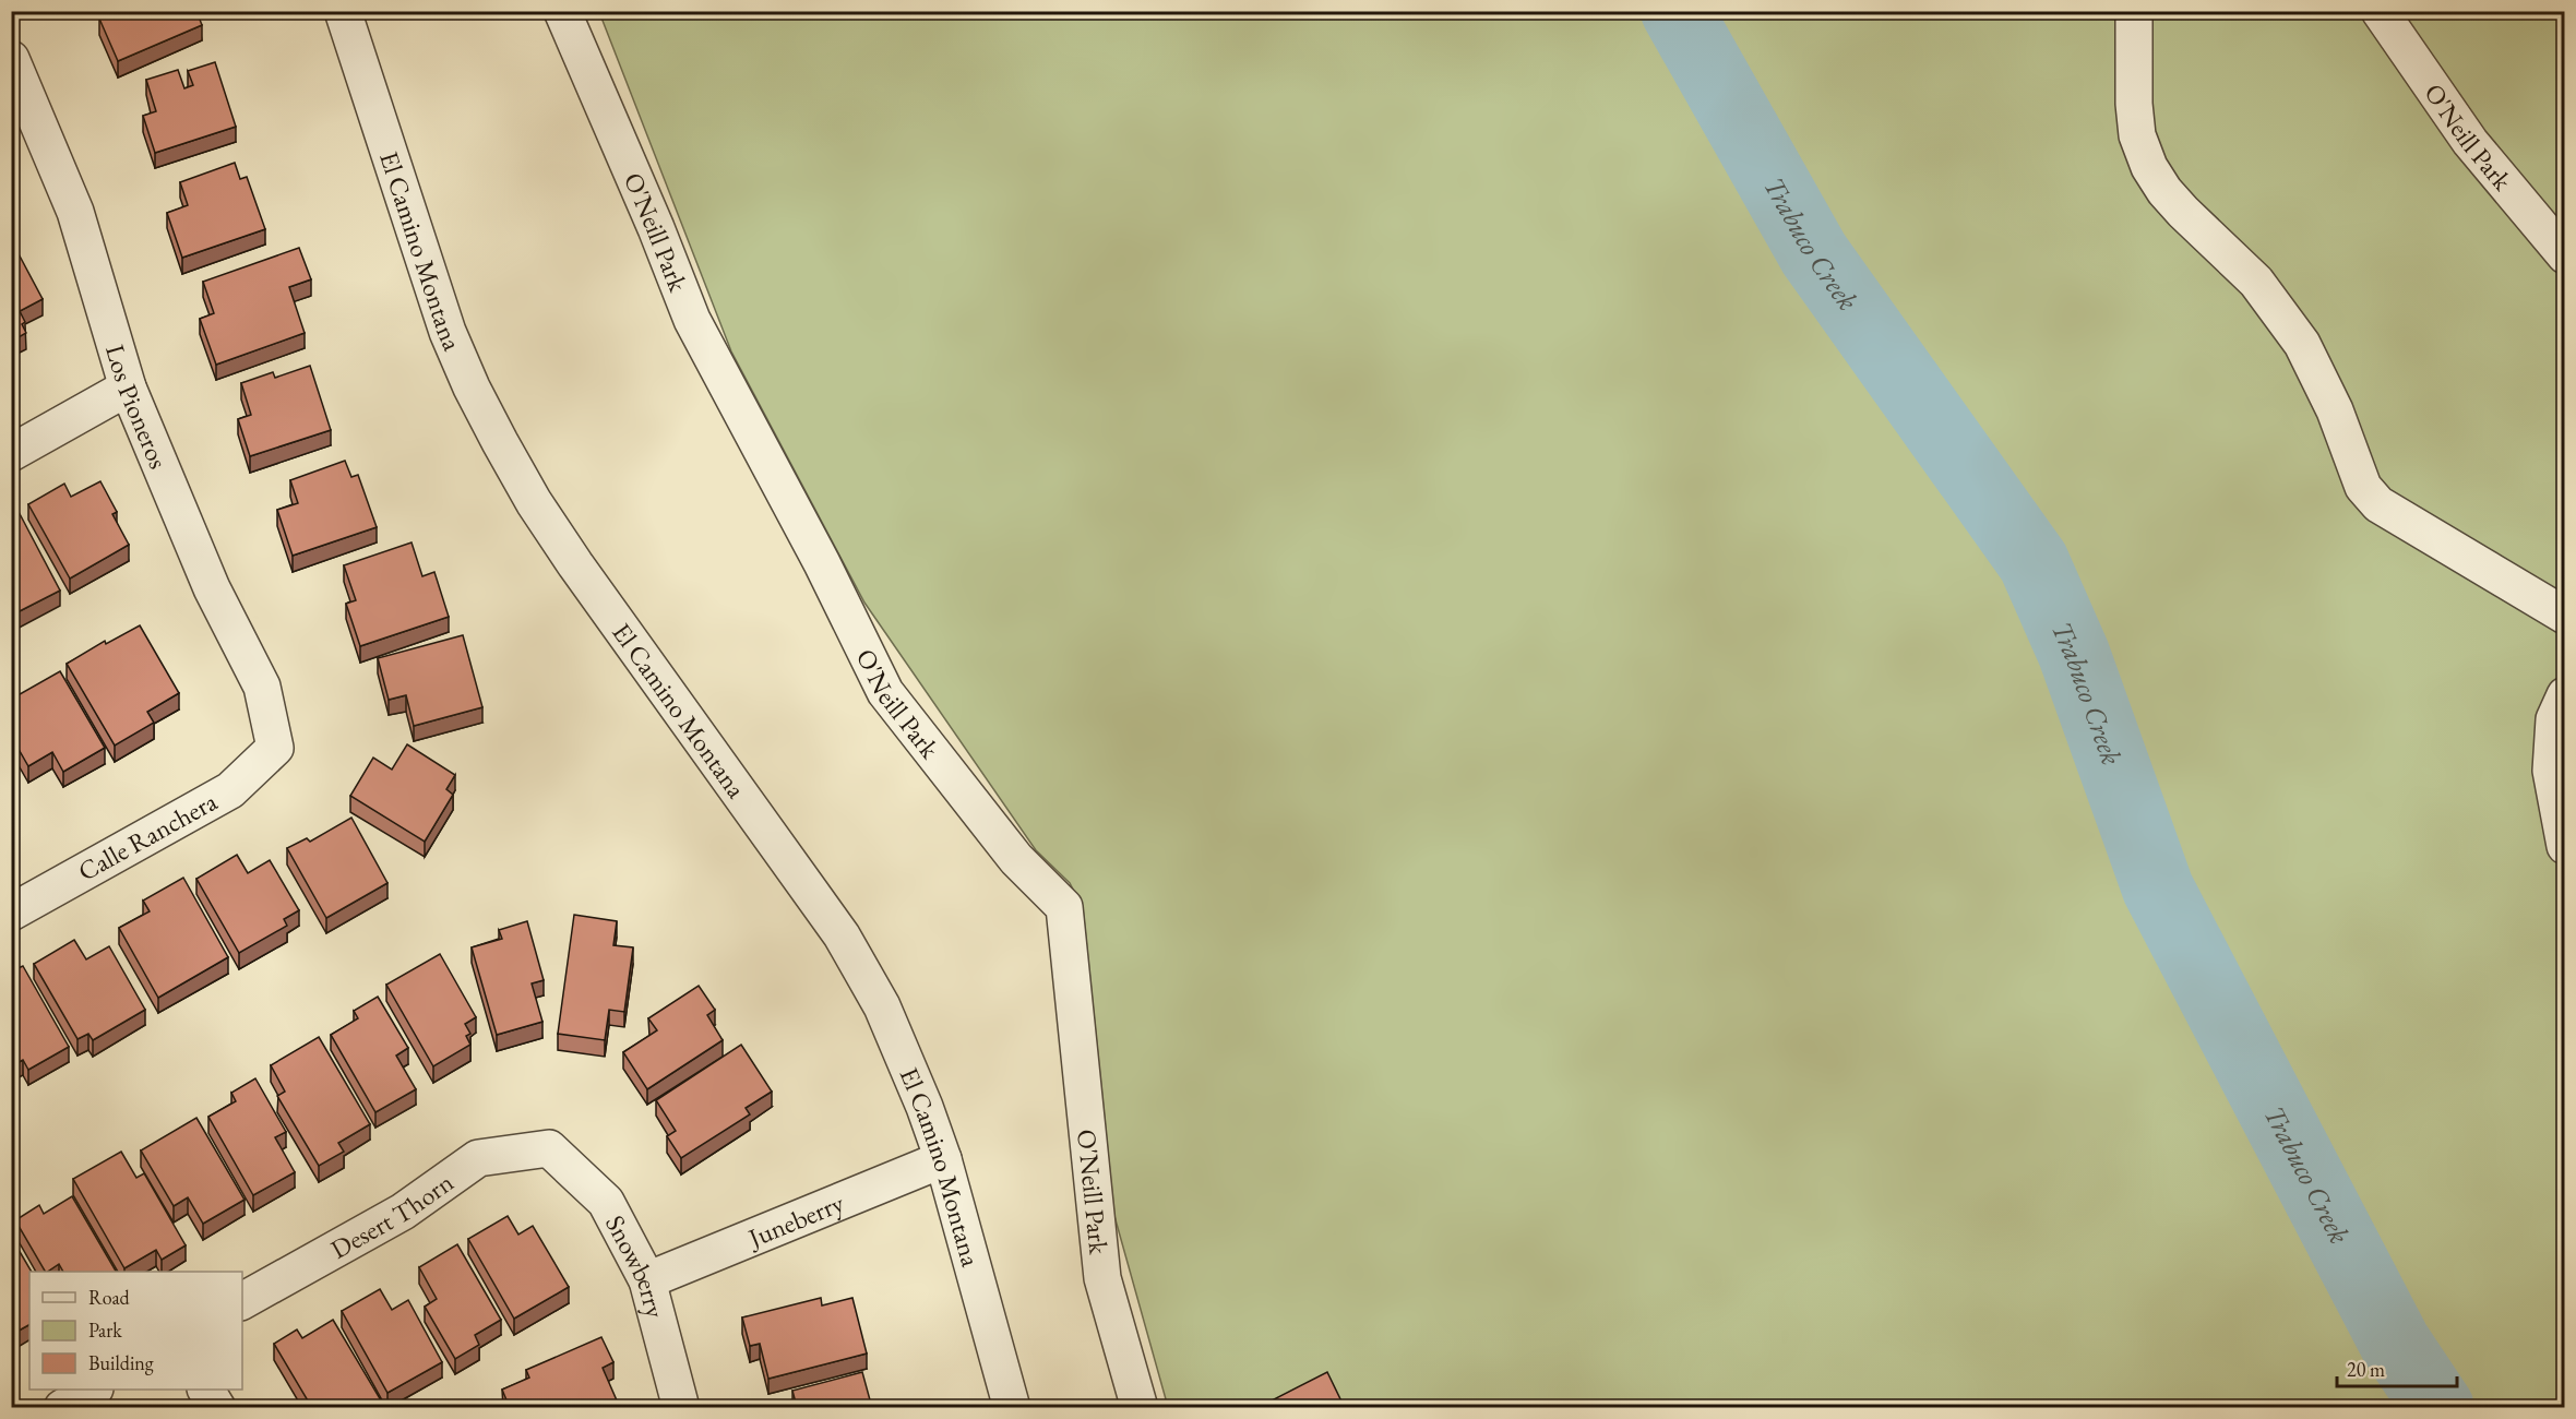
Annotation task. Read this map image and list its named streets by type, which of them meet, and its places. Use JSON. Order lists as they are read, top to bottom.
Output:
{
  "streets": {
    "street": [
      "O'Neill Park",
      "El Camino Montana",
      "Los Pioneros",
      "Calle Ranchera",
      "Desert Thorn",
      "Juneberry",
      "Snowberry"
    ]
  },
  "crossings": [
    ["El Camino Montana", "Juneberry"],
    ["Los Pioneros", "Calle Ranchera"],
    ["Desert Thorn", "Snowberry"],
    ["Juneberry", "Snowberry"]
  ],
  "water": ["Trabuco Creek"],
  "legend": ["Road", "Park", "Building"],
  "scale_bar": "20 m"
}
